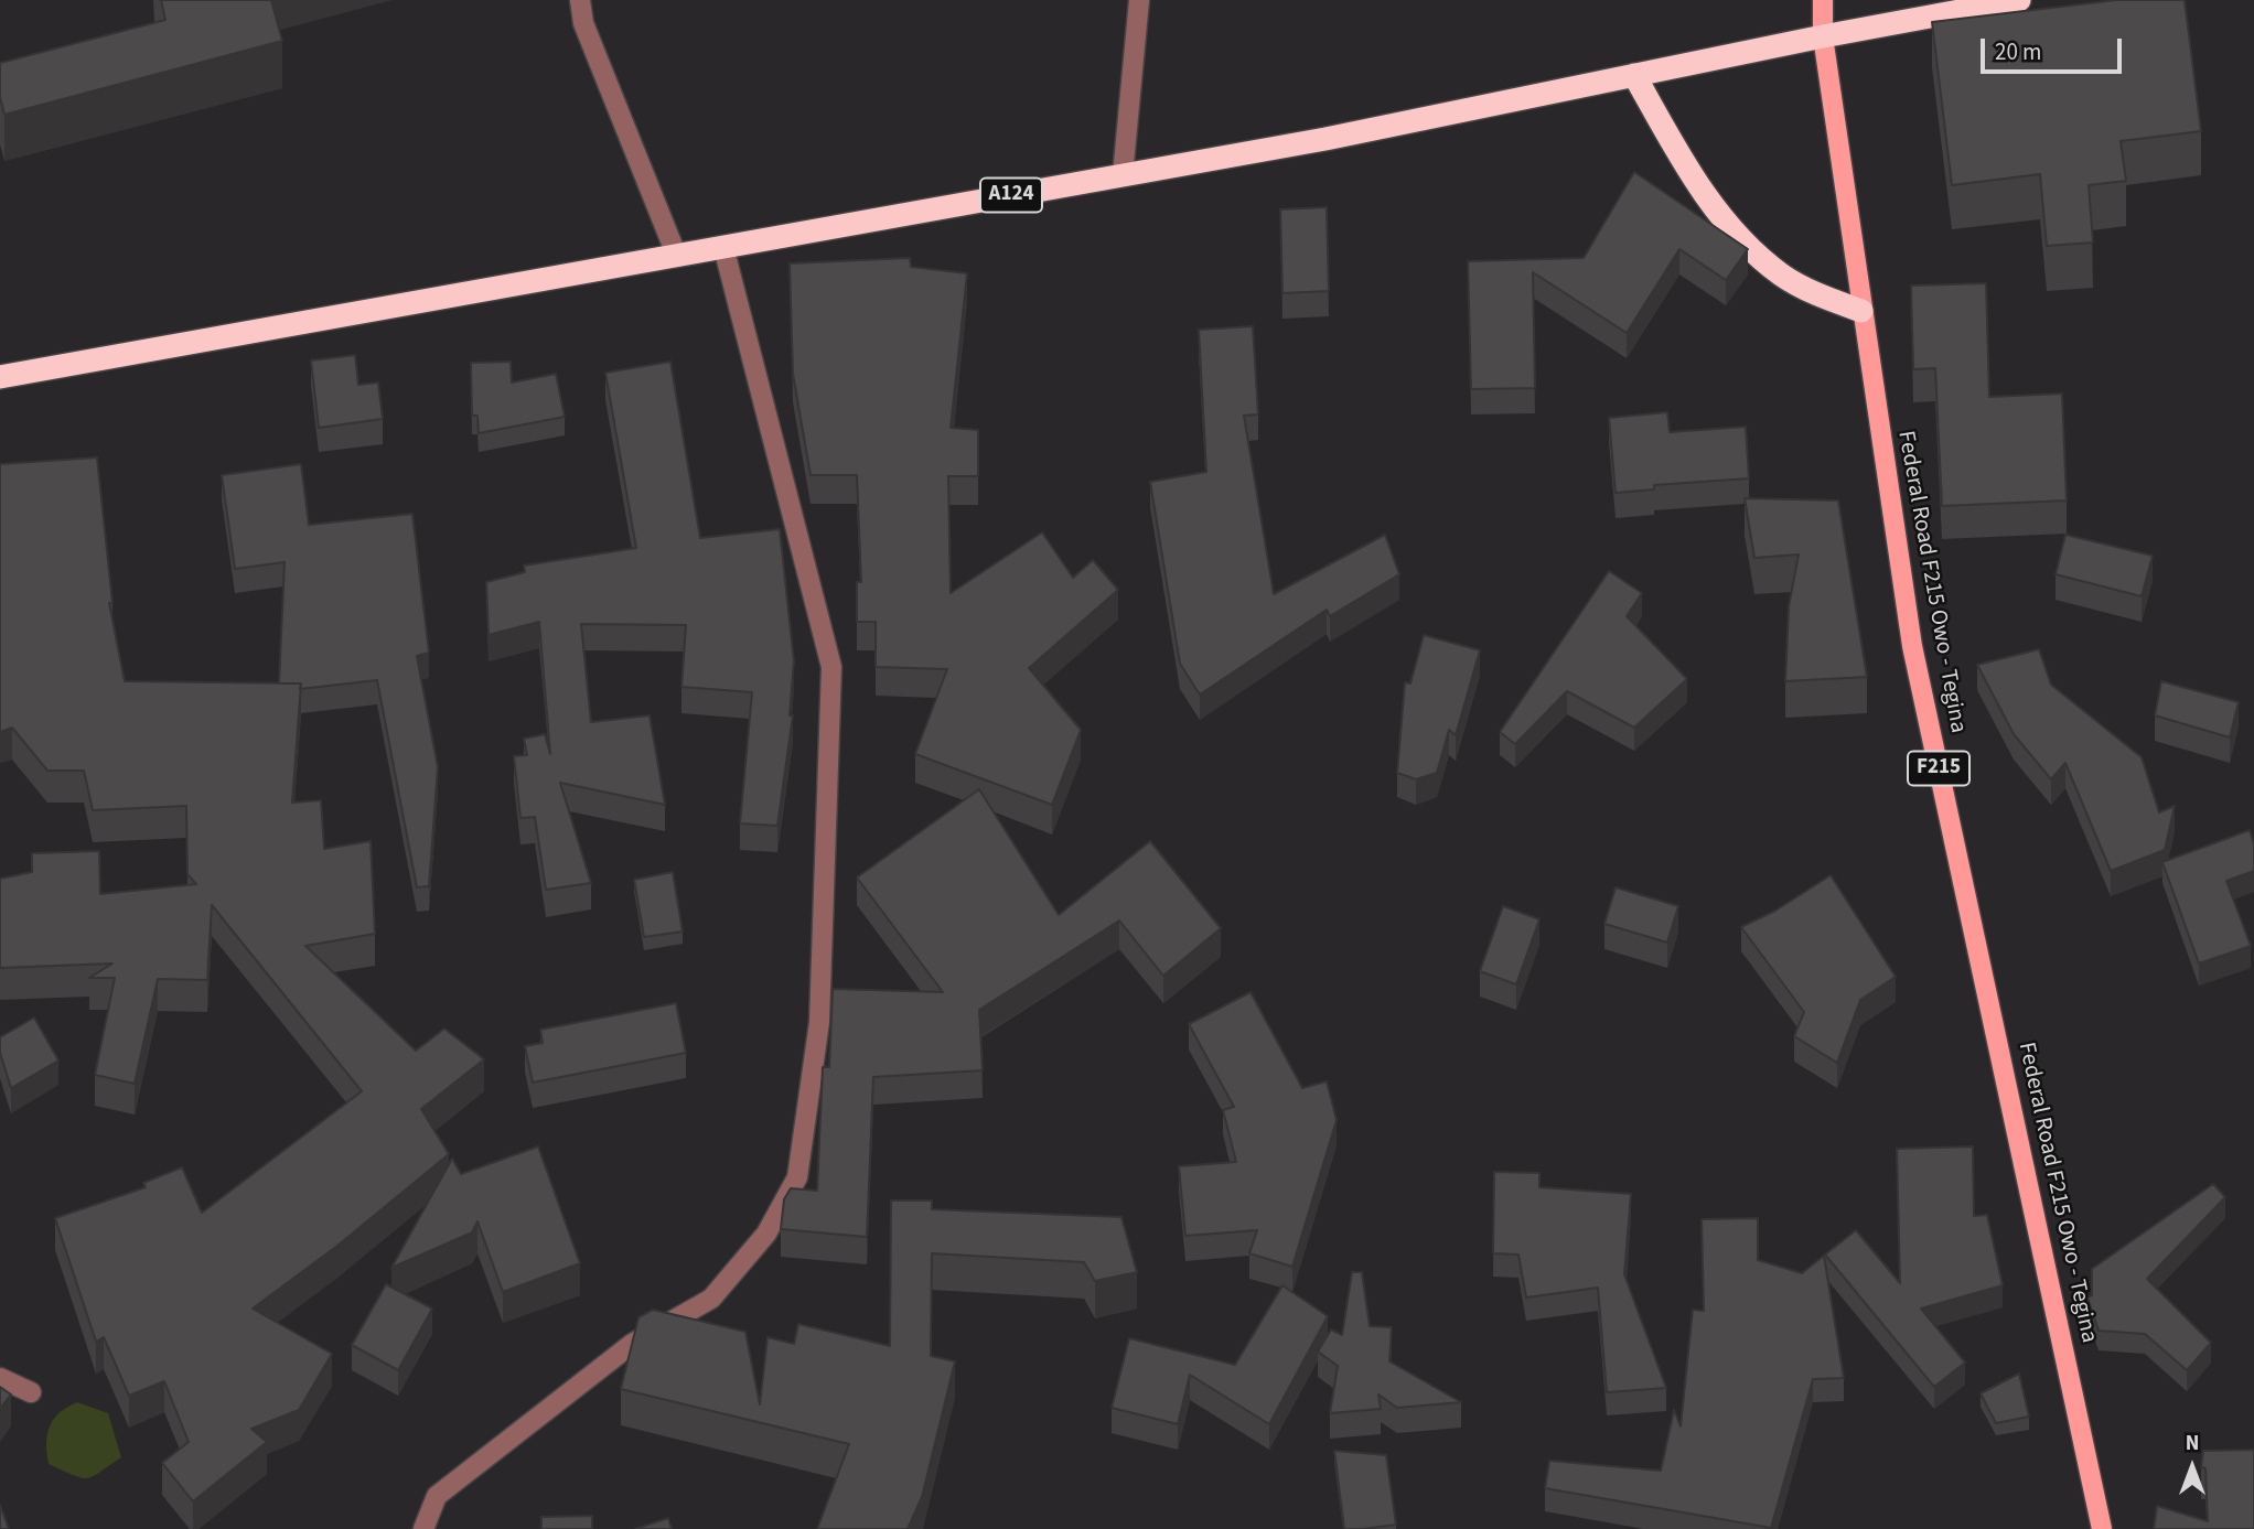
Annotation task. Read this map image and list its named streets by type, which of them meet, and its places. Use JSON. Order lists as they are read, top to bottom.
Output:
{
  "streets": {
    "highway": ["A124"],
    "main road": ["Federal Road F215 Owo - Tegina", "F215"]
  },
  "crossings": [
    ["A124", "Federal Road F215 Owo - Tegina"]
  ],
  "scale_bar": "20 m",
  "north": "top"
}
